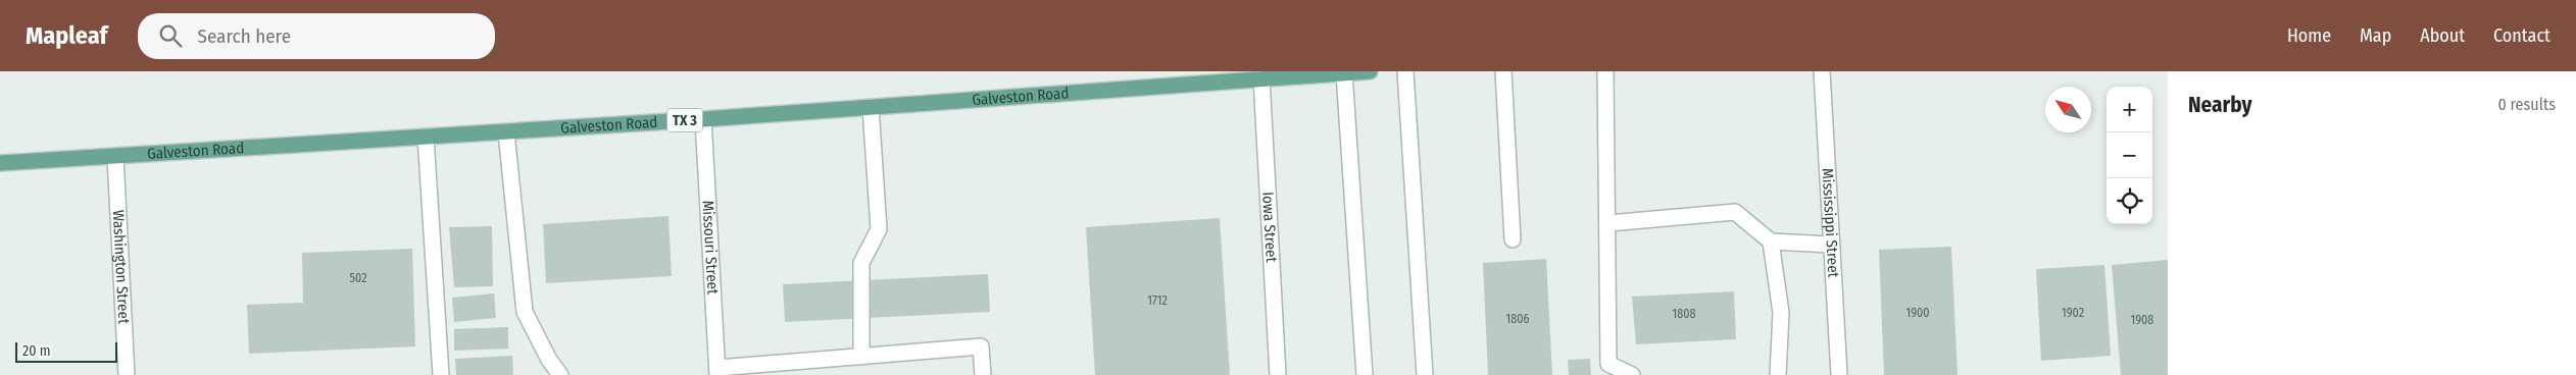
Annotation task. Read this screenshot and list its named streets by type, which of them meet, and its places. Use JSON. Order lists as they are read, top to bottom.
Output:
{
  "streets": {
    "main road": ["Galveston Road", "TX 3"],
    "street": [
      "Mississippi Street",
      "Iowa Street",
      "Missouri Street",
      "Washington Street"
    ]
  },
  "crossings": [
    ["Galveston Road", "Iowa Street"],
    ["Galveston Road", "Missouri Street"],
    ["Galveston Road", "Washington Street"]
  ],
  "house_numbers": [
    "502",
    "1712",
    "1900",
    "1902",
    "1808",
    "1806",
    "1908"
  ],
  "scale_bar": "20 m",
  "north": "top left",
  "page": {
    "header": "Mapleaf",
    "search": "Search here",
    "nav": [
      "Home",
      "Map",
      "About",
      "Contact"
    ],
    "heading": ["Nearby", "0 results"],
    "map_buttons": ["+", "−"],
    "scale": "20 m"
  }
}
